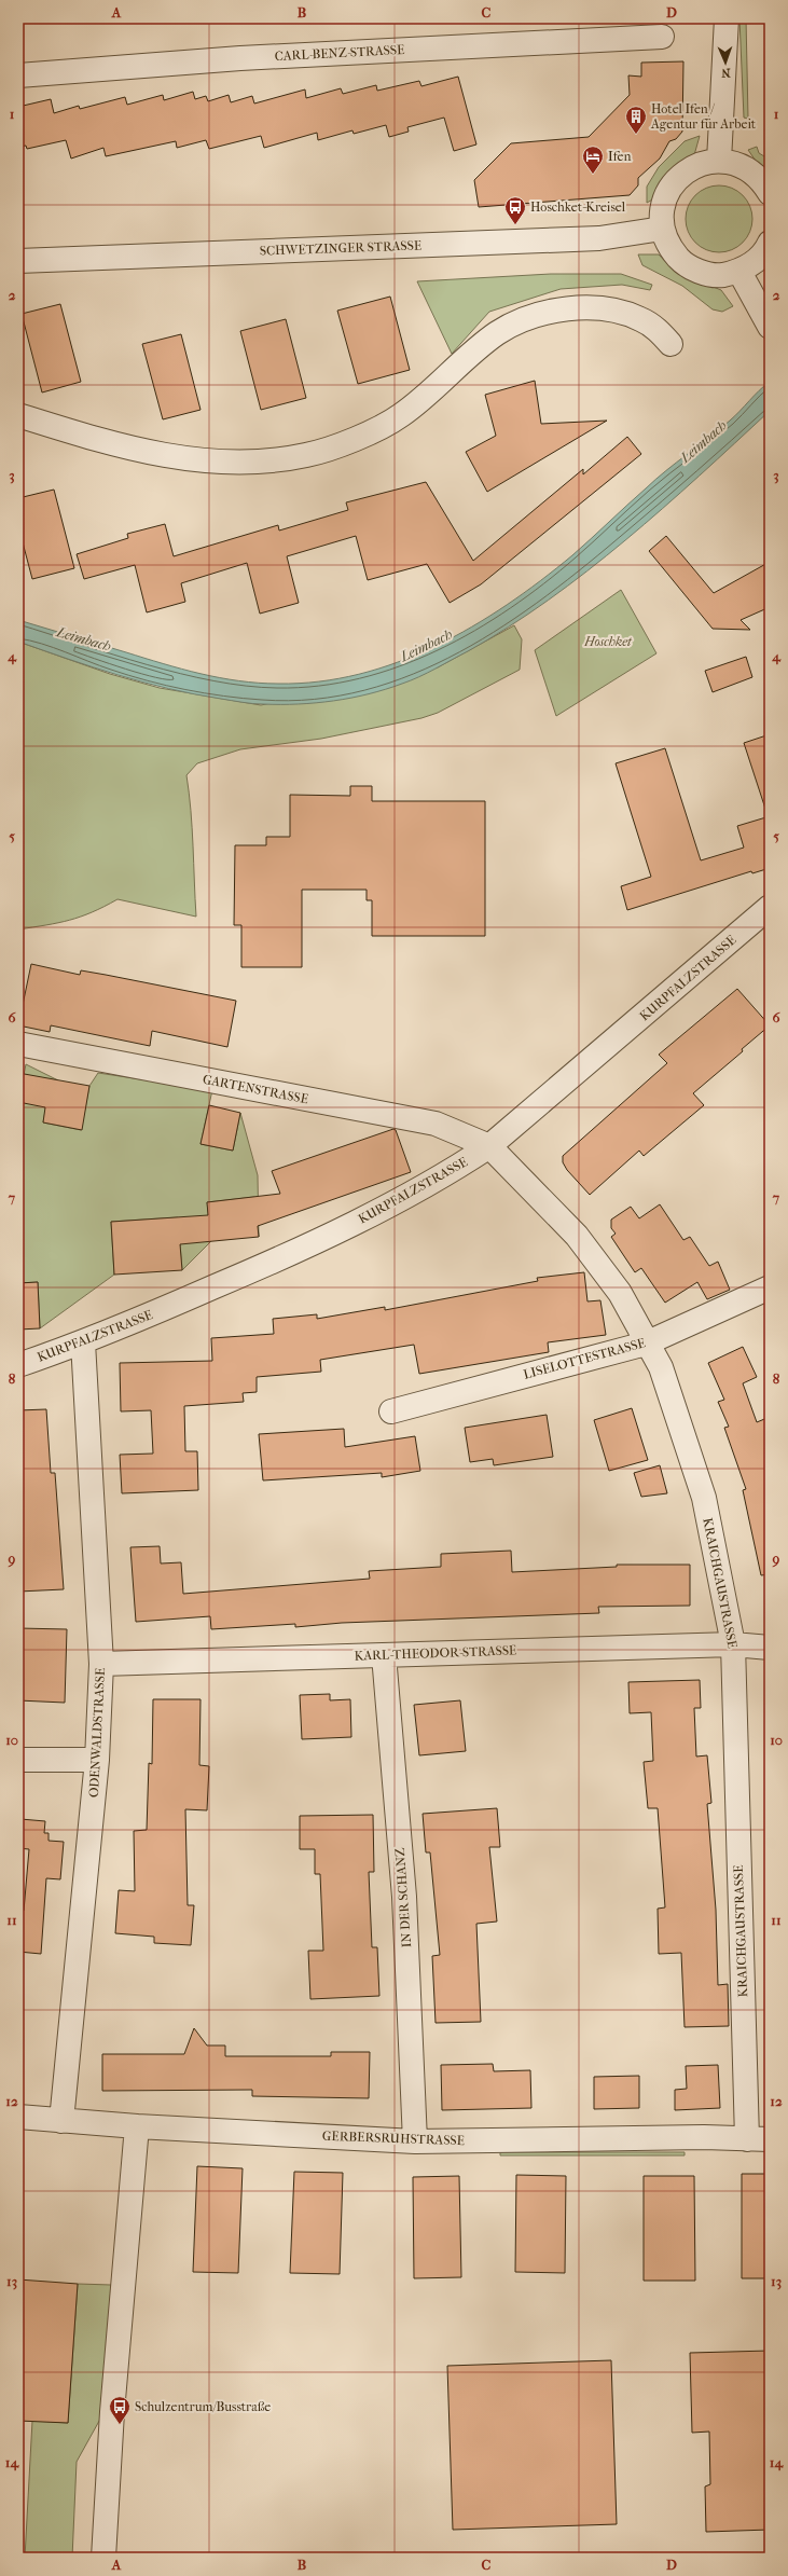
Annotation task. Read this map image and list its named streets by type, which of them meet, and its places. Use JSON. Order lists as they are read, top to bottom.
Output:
{
  "streets": {
    "street": [
      "CARL-BENZ-STRASSE",
      "SCHWETZINGER STRASSE",
      "KURPFALZSTRASSE",
      "GARTENSTRASSE",
      "LISELOTTESTRASSE",
      "KRAICHGAUSTRASSE",
      "KARL-THEODOR-STRASSE",
      "ODENWALDSTRASSE",
      "IN DER SCHANZ",
      "GERBERSRUHSTRASSE"
    ]
  },
  "crossings": [
    ["KURPFALZSTRASSE", "GARTENSTRASSE"],
    ["KURPFALZSTRASSE", "KRAICHGAUSTRASSE"],
    ["KURPFALZSTRASSE", "ODENWALDSTRASSE"],
    ["GARTENSTRASSE", "KRAICHGAUSTRASSE"],
    ["LISELOTTESTRASSE", "KRAICHGAUSTRASSE"],
    ["KRAICHGAUSTRASSE", "KARL-THEODOR-STRASSE"],
    ["KRAICHGAUSTRASSE", "GERBERSRUHSTRASSE"],
    ["KARL-THEODOR-STRASSE", "ODENWALDSTRASSE"],
    ["KARL-THEODOR-STRASSE", "IN DER SCHANZ"],
    ["ODENWALDSTRASSE", "GERBERSRUHSTRASSE"],
    ["IN DER SCHANZ", "GERBERSRUHSTRASSE"]
  ],
  "water": ["Leimbach"],
  "parks": ["Hoschket"],
  "places": {
    "building": ["Hotel Ifen / Agentur für Arbeit"],
    "hotel": ["Ifen"],
    "bus stop": ["Hoschket-Kreisel", "Schulzentrum/Busstraße"]
  },
  "north": "bottom",
  "grid": {
    "columns": [
      "A",
      "B",
      "C",
      "D"
    ],
    "rows": [
      "1",
      "2",
      "3",
      "4",
      "5",
      "6",
      "7",
      "8",
      "9",
      "10",
      "11",
      "12",
      "13",
      "14"
    ]
  }
}
